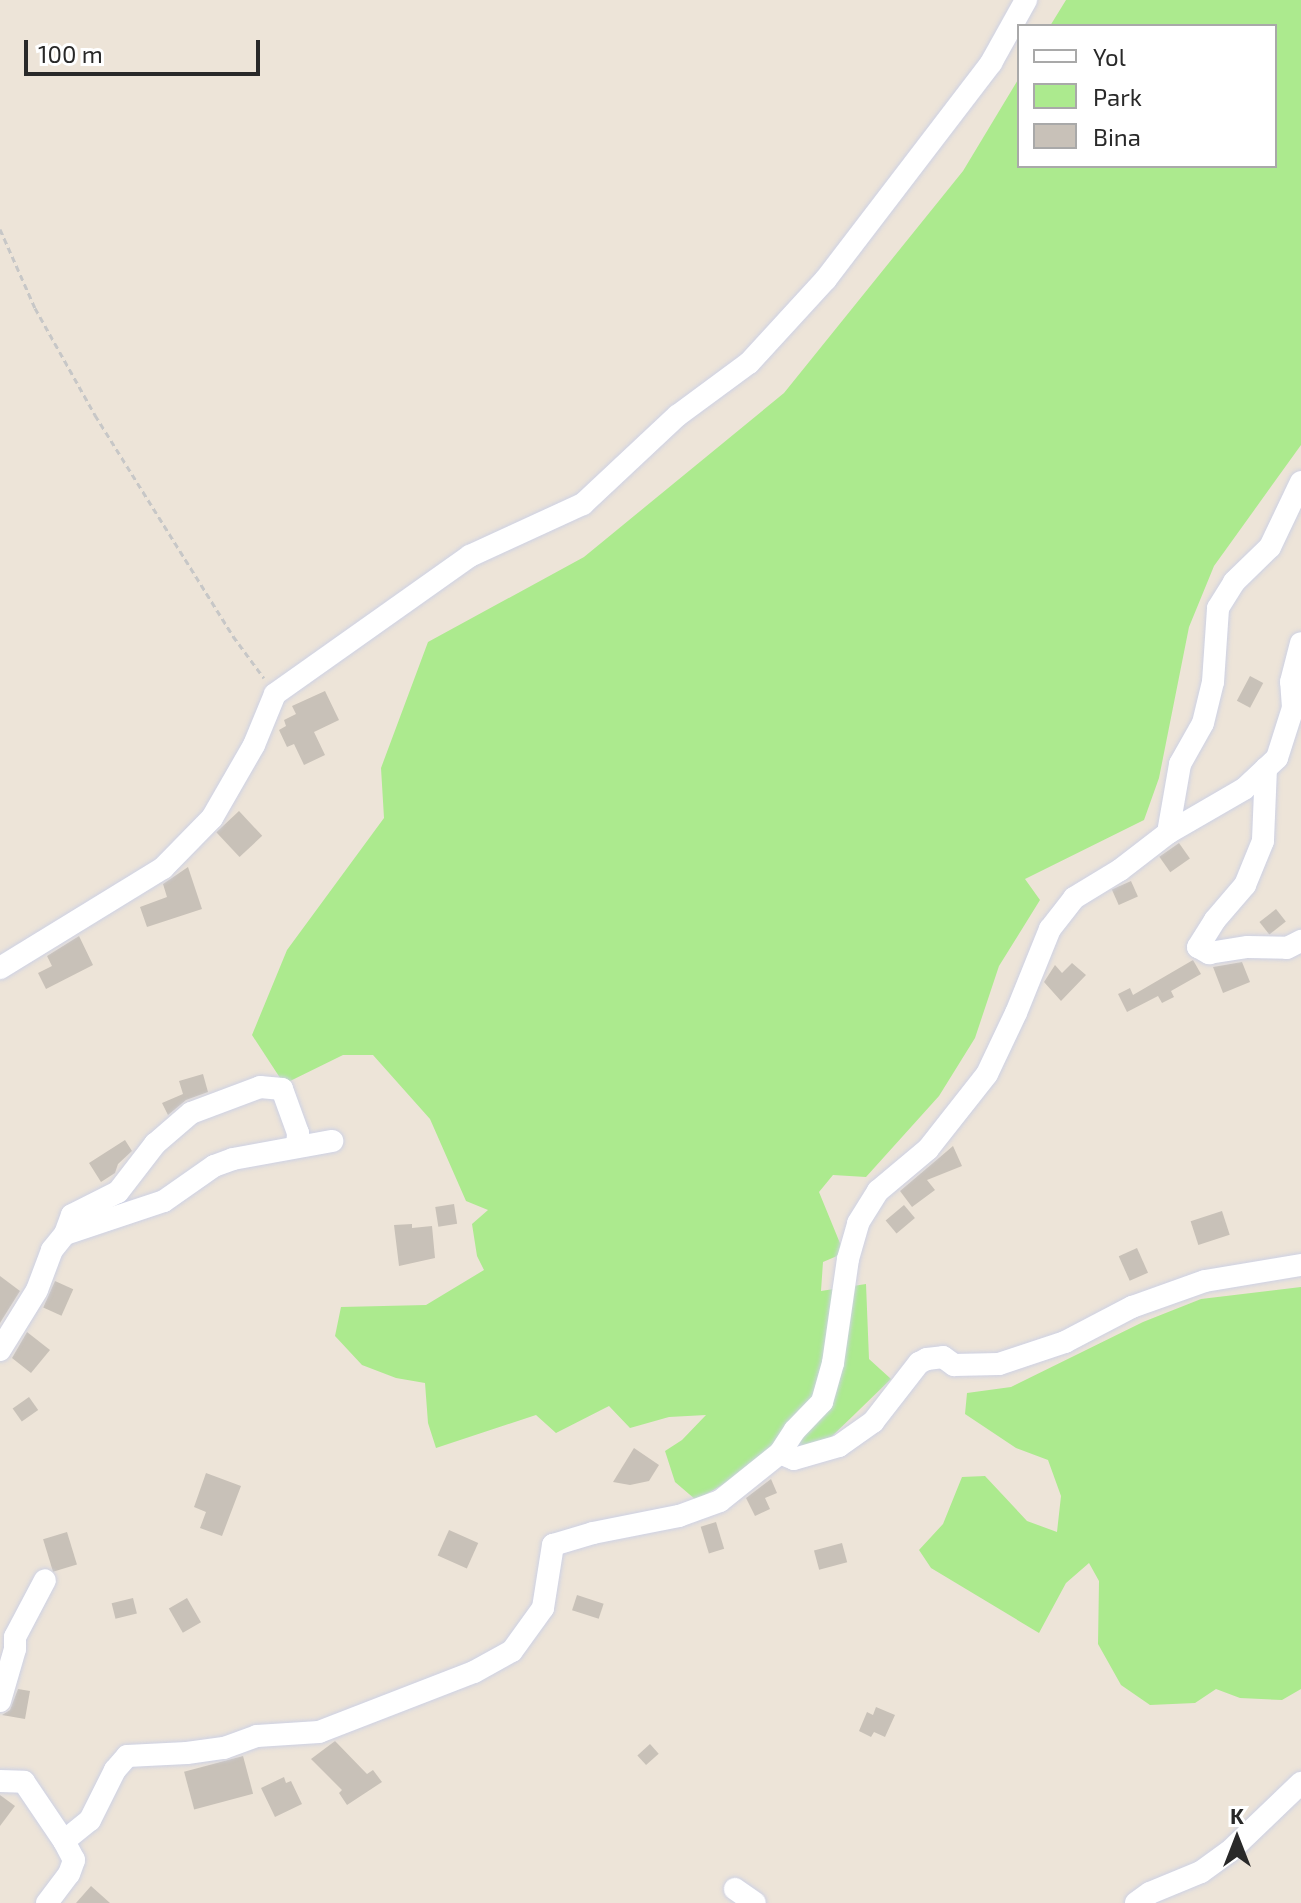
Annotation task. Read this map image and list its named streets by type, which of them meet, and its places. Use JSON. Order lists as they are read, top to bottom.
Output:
{
  "legend": ["Yol", "Park", "Bina"],
  "scale_bar": "100 m",
  "north": "top"
}
